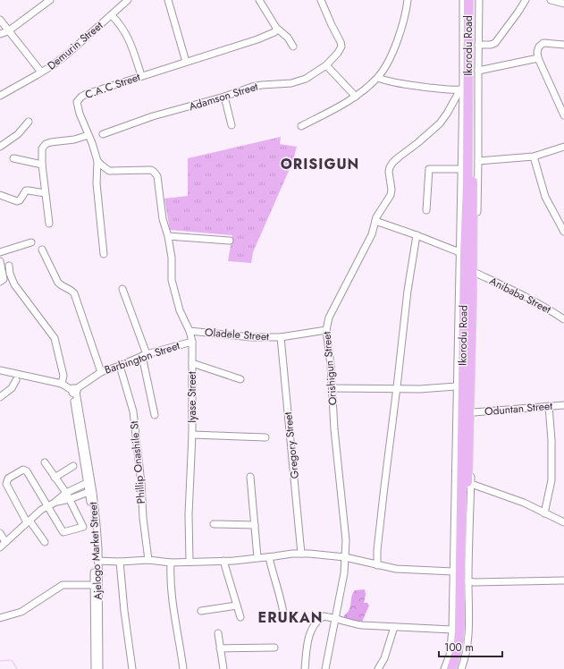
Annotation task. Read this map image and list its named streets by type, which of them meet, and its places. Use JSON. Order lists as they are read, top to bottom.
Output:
{
  "streets": {
    "highway": ["Ikorodu Road"],
    "street": [
      "Demurin Street",
      "C.A.C Street",
      "Adamson Street",
      "Anibaba Street",
      "Oladele Street",
      "Barbington Street",
      "Orishigun Street",
      "Iyase Street",
      "Oduntan Street",
      "Gregory Street",
      "Phillip Onashile St",
      "Ajelogo Market Street"
    ]
  },
  "crossings": [
    ["Ikorodu Road", "Anibaba Street"],
    ["Ikorodu Road", "Orishigun Street"],
    ["Ikorodu Road", "Oduntan Street"],
    ["Oladele Street", "Orishigun Street"],
    ["Oladele Street", "Iyase Street"],
    ["Oladele Street", "Gregory Street"],
    ["Barbington Street", "Iyase Street"],
    ["Barbington Street", "Phillip Onashile St"],
    ["Barbington Street", "Ajelogo Market Street"]
  ],
  "districts": ["ORISIGUN", "ERUKAN"],
  "scale_bar": "100 m"
}
